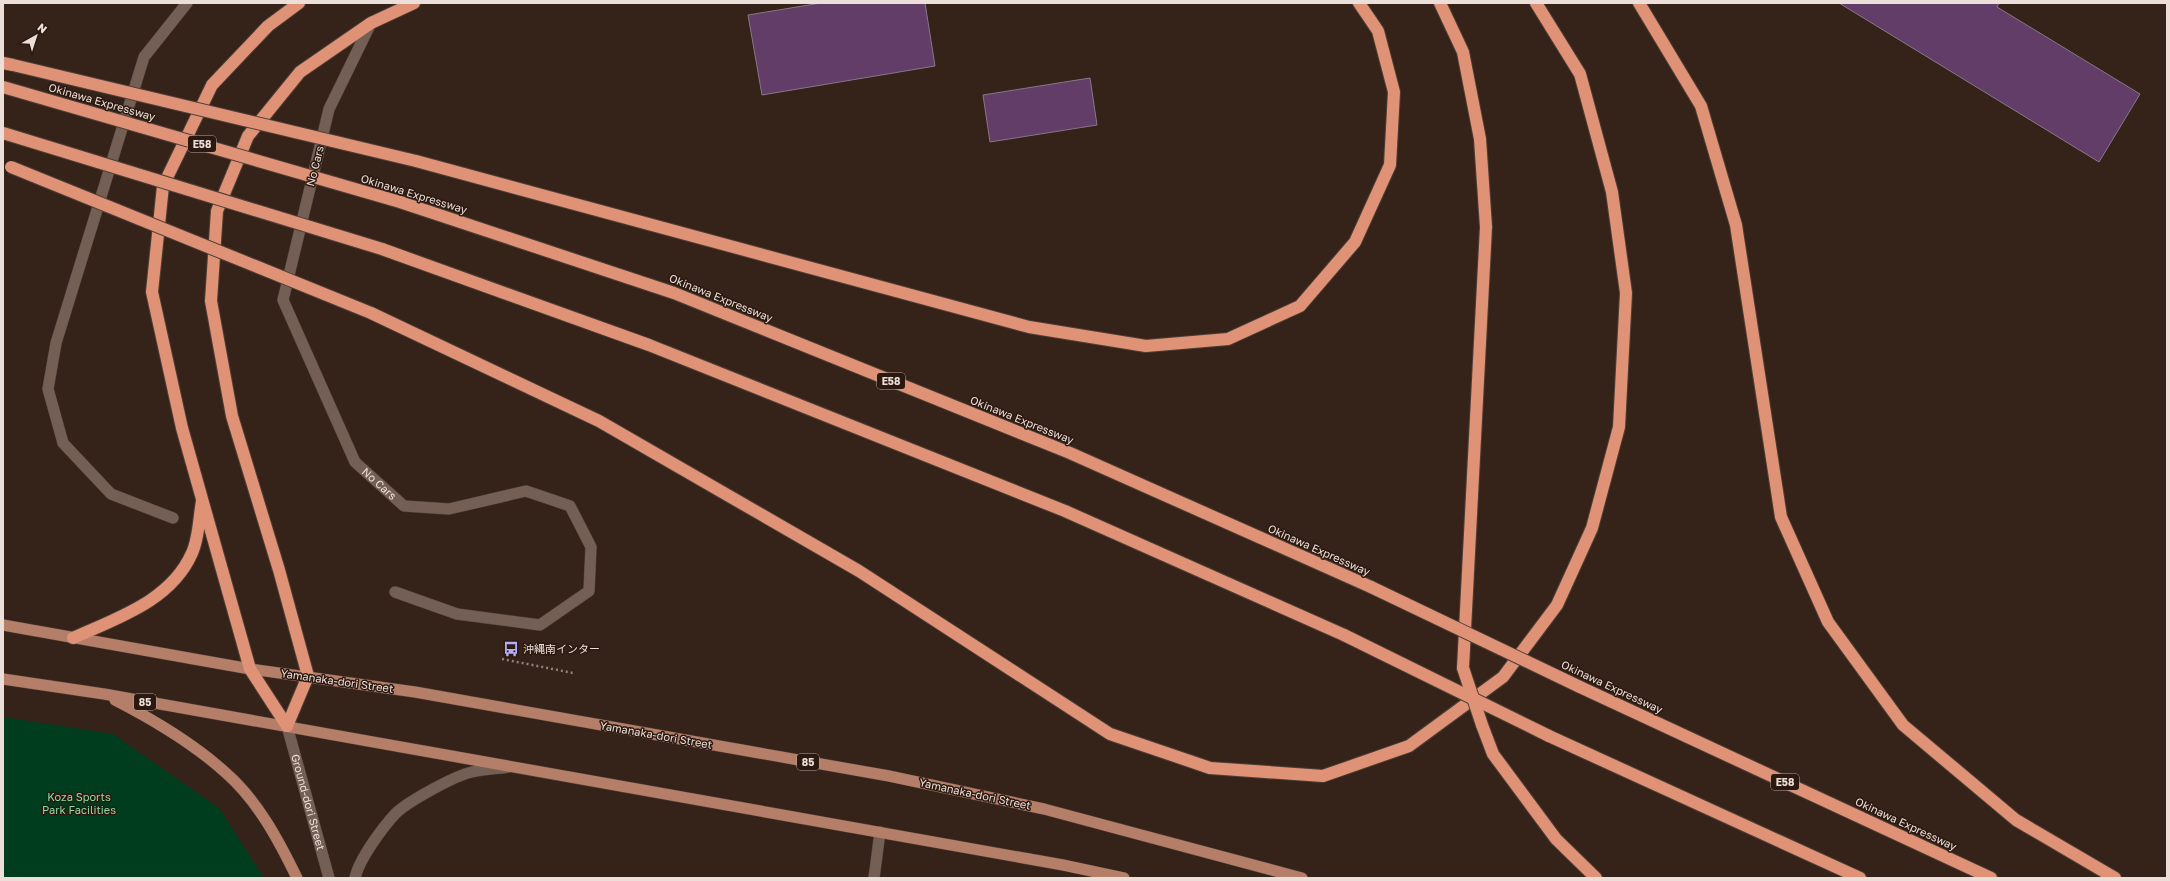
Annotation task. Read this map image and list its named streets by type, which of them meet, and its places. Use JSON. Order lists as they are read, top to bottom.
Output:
{
  "streets": {
    "highway": ["Okinawa Expressway", "E58"],
    "main road": ["Yamanaka-dori Street", "85"],
    "street": ["No Cars", "Ground-dori Street"]
  },
  "crossings": [
    ["85", "Ground-dori Street"]
  ],
  "parks": ["Koza Sports Park Facilities"],
  "places": {
    "bus stop": ["沖縄南インター"]
  },
  "north": "top right"
}
